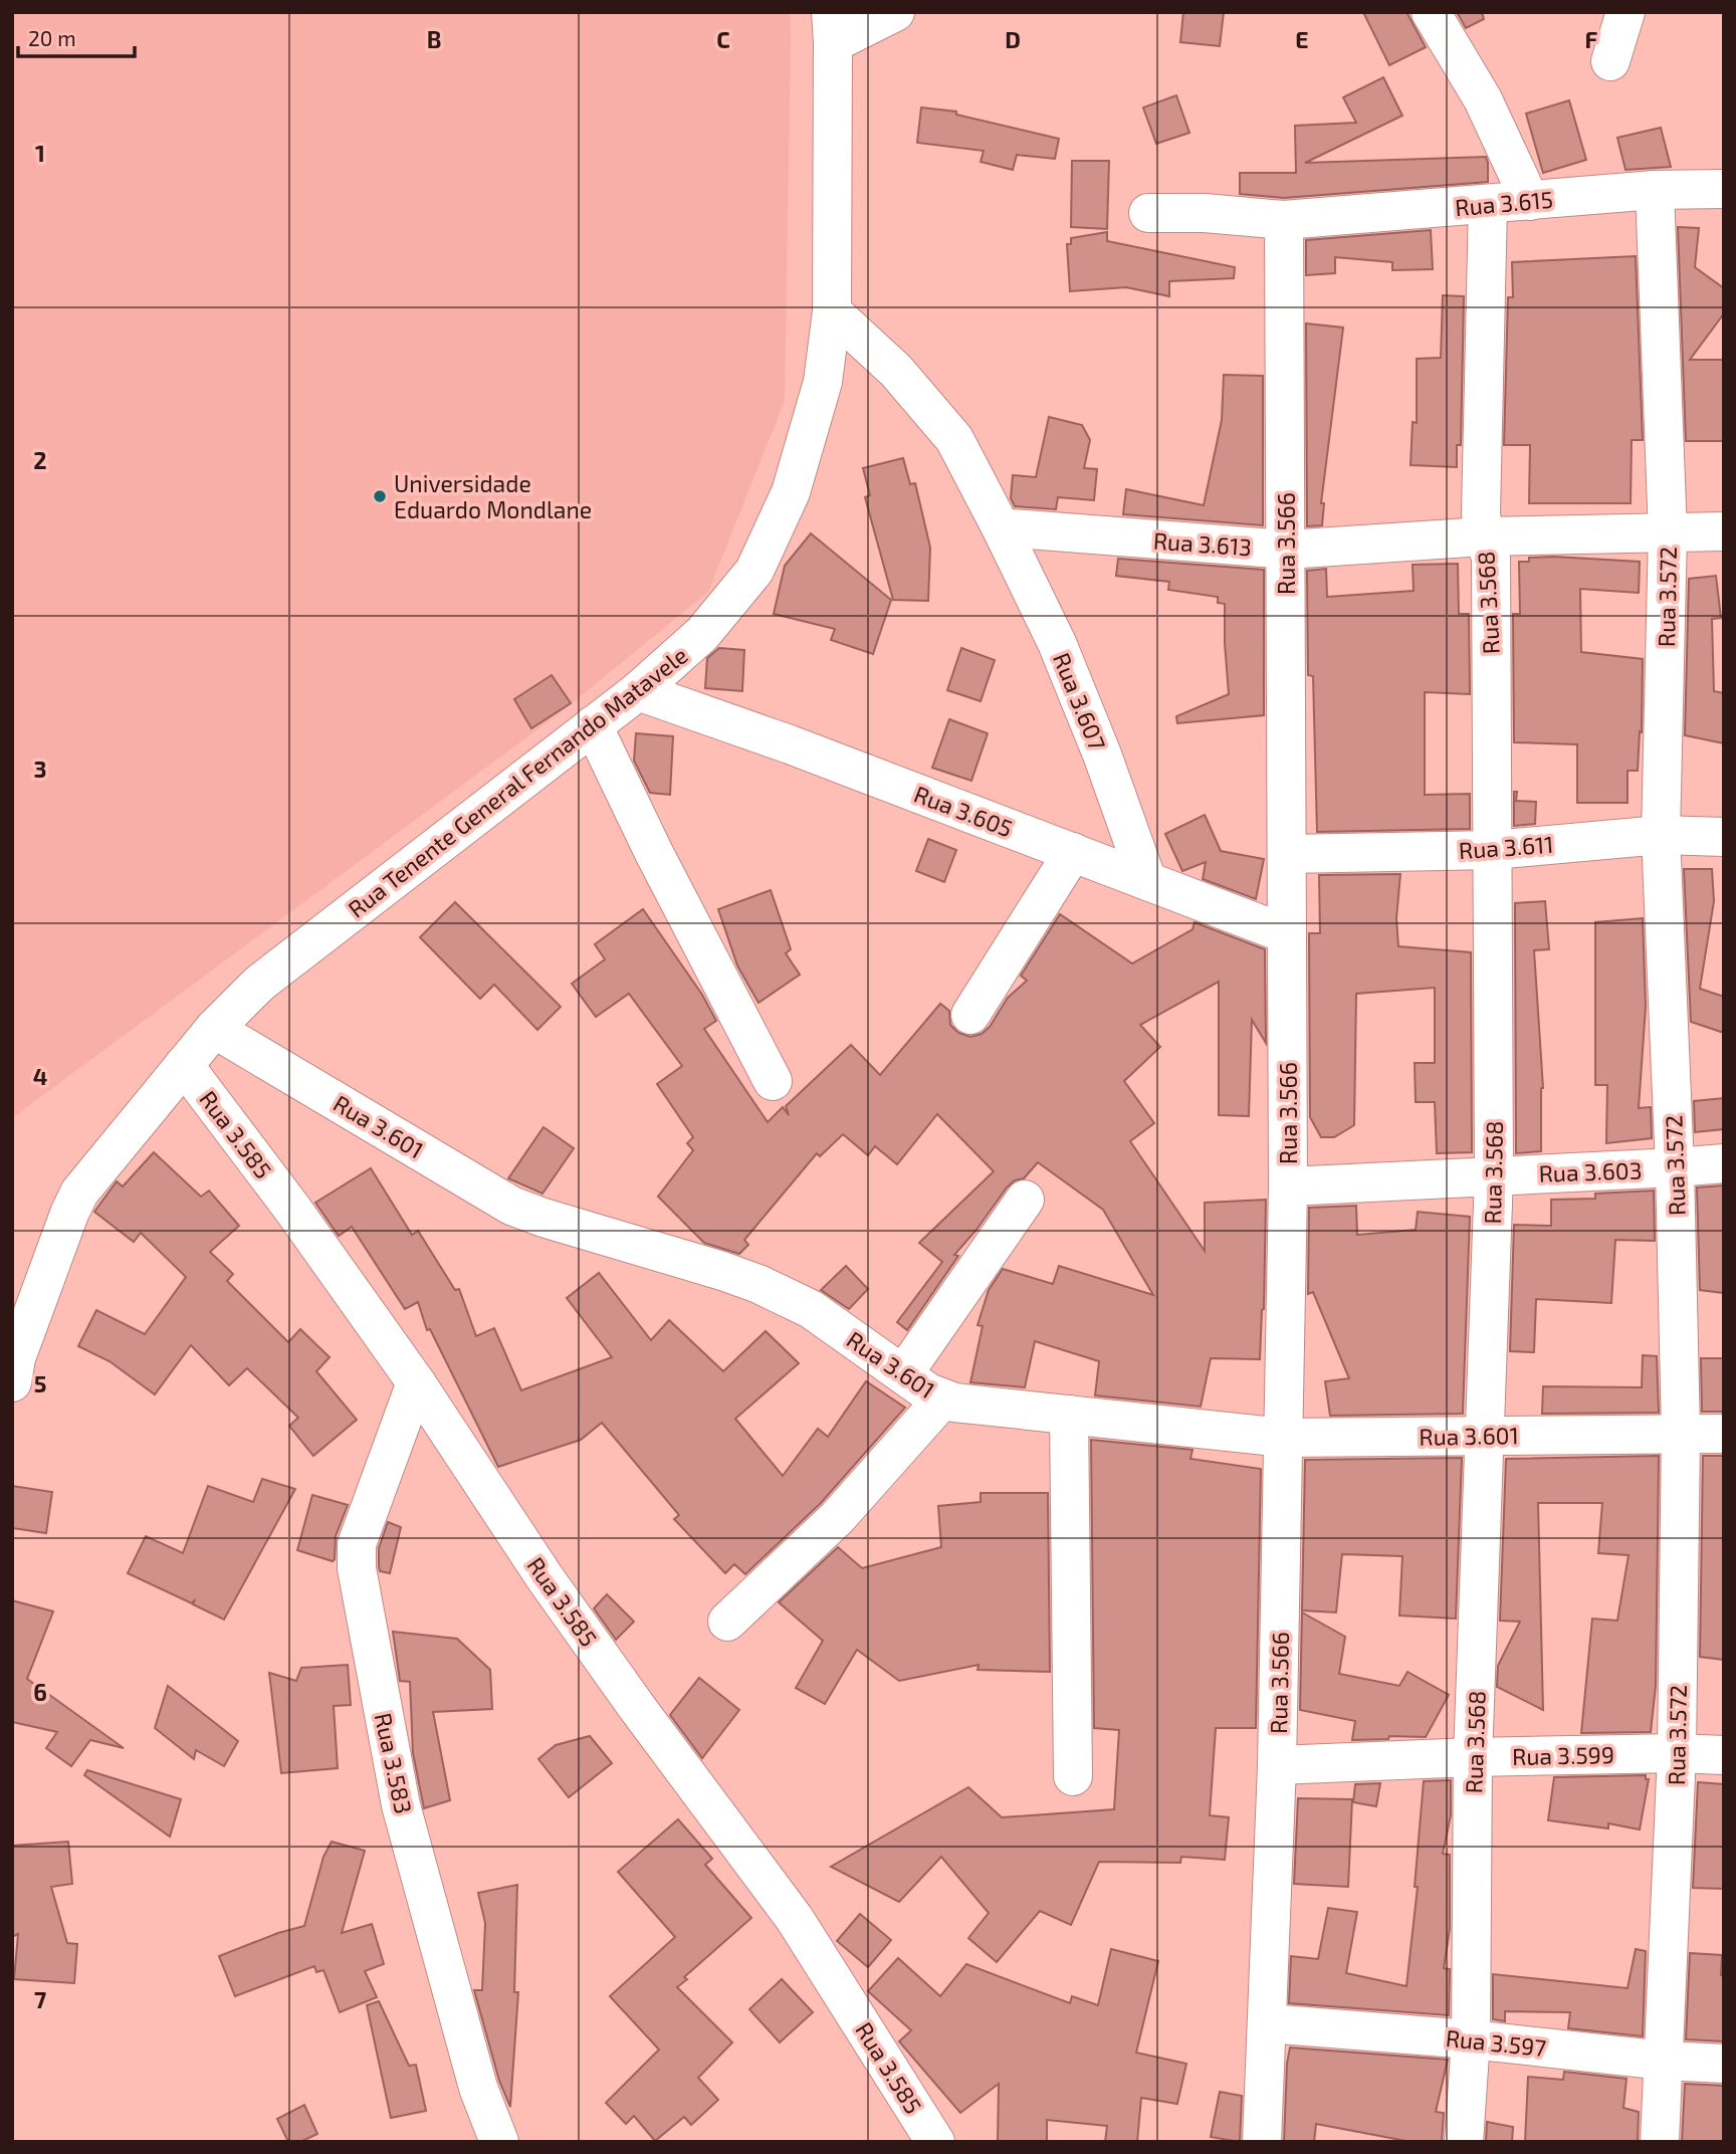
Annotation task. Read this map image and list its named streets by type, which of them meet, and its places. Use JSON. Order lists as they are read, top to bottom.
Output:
{
  "streets": {
    "street": [
      "Rua 3.615",
      "Rua 3.613",
      "Rua 3.566",
      "Rua 3.572",
      "Rua 3.568",
      "Rua 3.607",
      "Rua Tenente General Fernando Matavele",
      "Rua 3.605",
      "Rua 3.611",
      "Rua 3.601",
      "Rua 3.585",
      "Rua 3.603",
      "Rua 3.599",
      "Rua 3.583",
      "Rua 3.597"
    ]
  },
  "crossings": [
    ["Rua 3.615", "Rua 3.566"],
    ["Rua 3.615", "Rua 3.572"],
    ["Rua 3.615", "Rua 3.568"],
    ["Rua 3.613", "Rua 3.566"],
    ["Rua 3.613", "Rua 3.572"],
    ["Rua 3.613", "Rua 3.568"],
    ["Rua 3.613", "Rua 3.607"],
    ["Rua 3.566", "Rua 3.605"],
    ["Rua 3.566", "Rua 3.611"],
    ["Rua 3.566", "Rua 3.601"],
    ["Rua 3.566", "Rua 3.603"],
    ["Rua 3.566", "Rua 3.599"],
    ["Rua 3.566", "Rua 3.597"],
    ["Rua 3.572", "Rua 3.611"],
    ["Rua 3.572", "Rua 3.601"],
    ["Rua 3.572", "Rua 3.603"],
    ["Rua 3.572", "Rua 3.599"],
    ["Rua 3.572", "Rua 3.597"],
    ["Rua 3.568", "Rua 3.611"],
    ["Rua 3.568", "Rua 3.601"],
    ["Rua 3.568", "Rua 3.603"],
    ["Rua 3.568", "Rua 3.599"],
    ["Rua 3.568", "Rua 3.597"],
    ["Rua 3.607", "Rua 3.605"],
    ["Rua Tenente General Fernando Matavele", "Rua 3.605"],
    ["Rua Tenente General Fernando Matavele", "Rua 3.601"],
    ["Rua Tenente General Fernando Matavele", "Rua 3.585"],
    ["Rua 3.585", "Rua 3.583"]
  ],
  "places": ["Universidade Eduardo Mondlane"],
  "scale_bar": "20 m",
  "grid": {
    "columns": [
      "B",
      "C",
      "D",
      "E",
      "F"
    ],
    "rows": [
      "1",
      "2",
      "3",
      "4",
      "5",
      "6",
      "7"
    ]
  }
}
